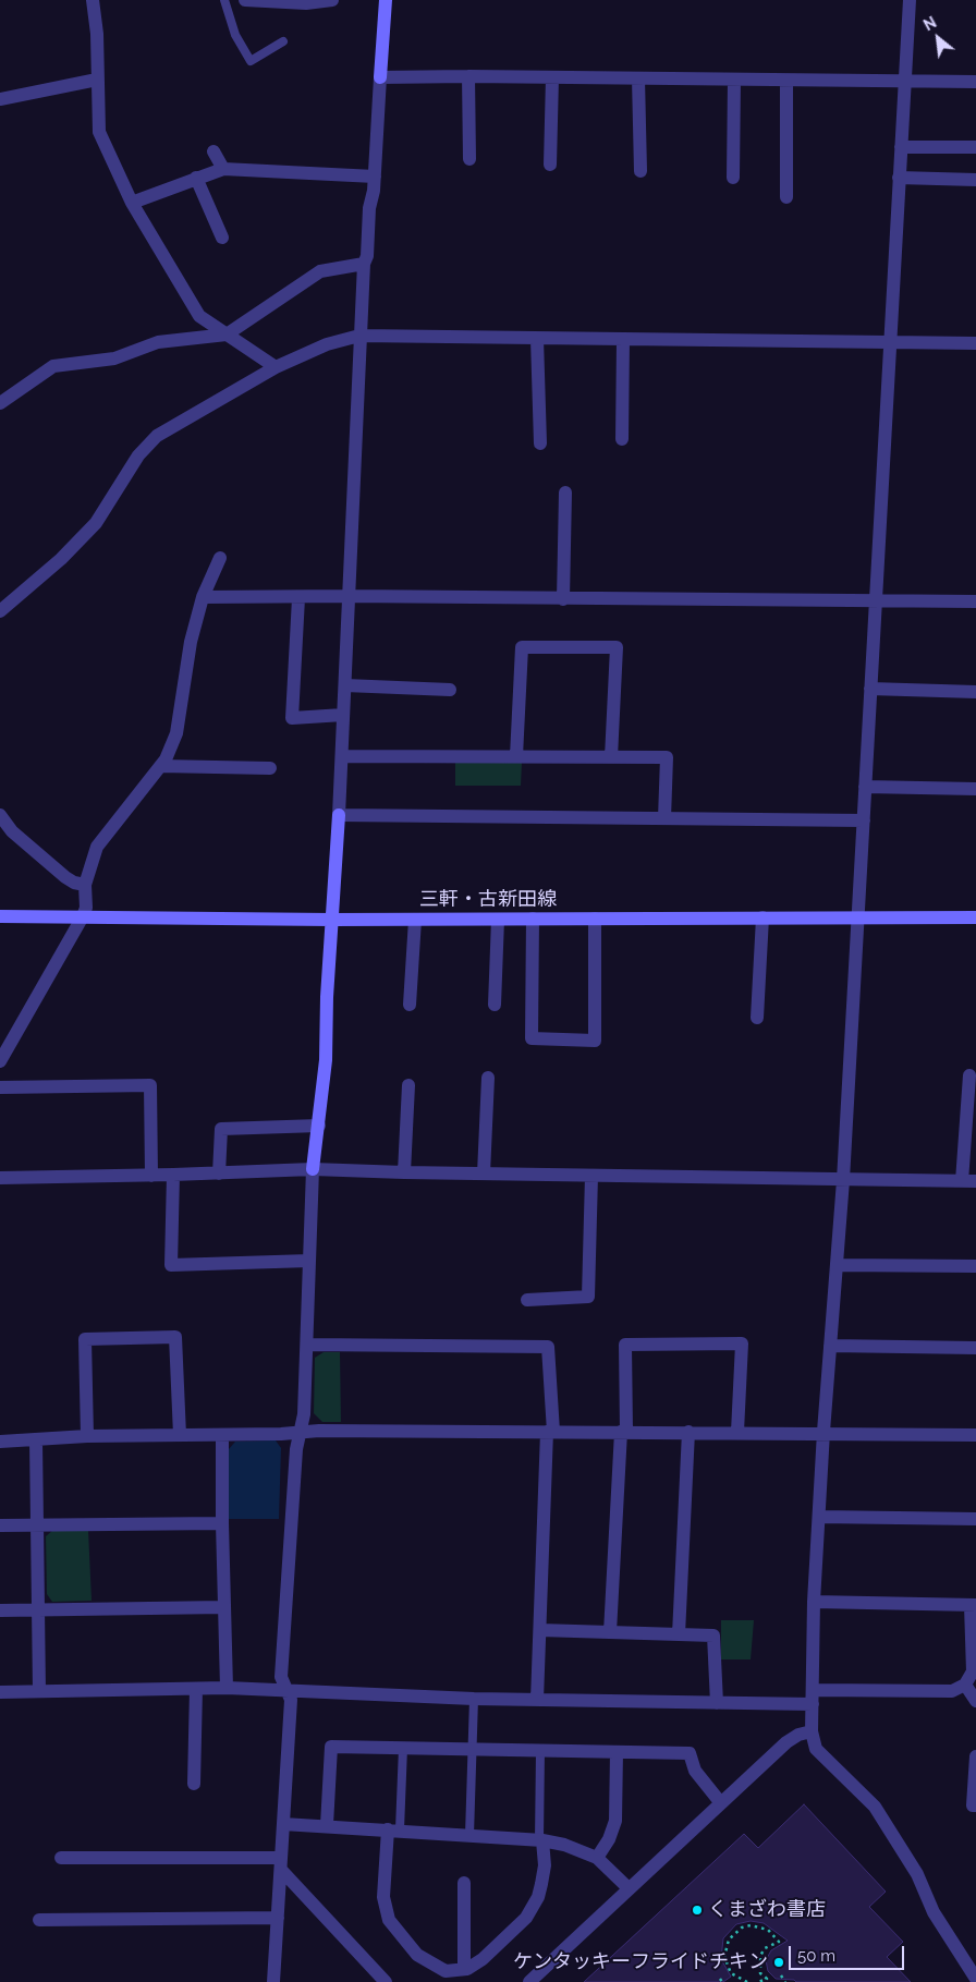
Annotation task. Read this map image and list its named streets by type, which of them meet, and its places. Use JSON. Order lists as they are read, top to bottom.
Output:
{
  "streets": {
    "street": ["三軒・古新田線"]
  },
  "places": ["くまざわ書店", "ケンタッキーフライドチキン"],
  "scale_bar": "50 m",
  "north": "top left"
}
